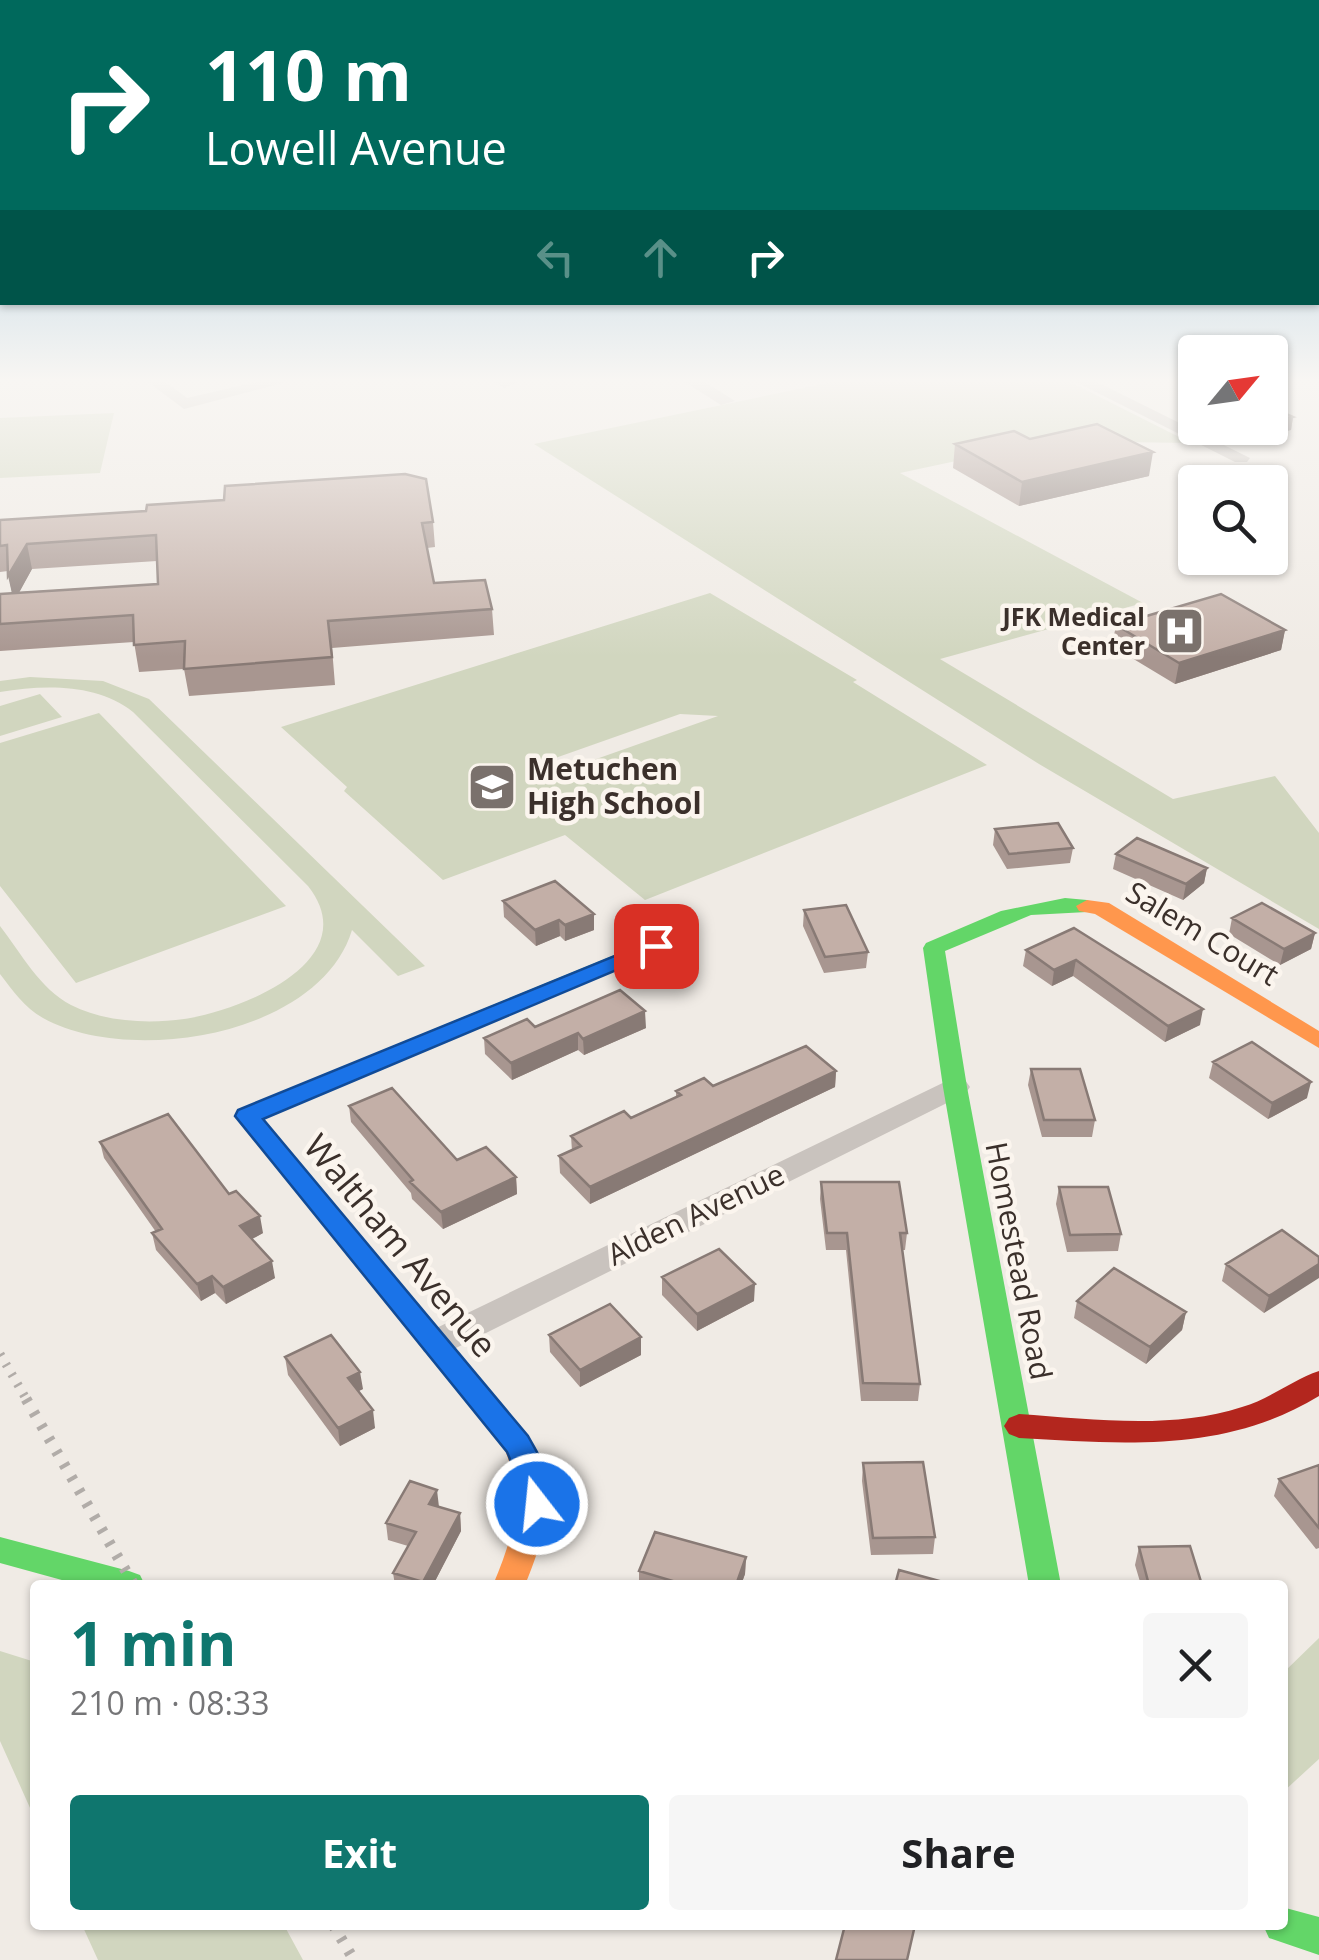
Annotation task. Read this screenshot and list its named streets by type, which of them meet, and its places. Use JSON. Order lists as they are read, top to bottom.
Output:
{
  "streets": {
    "street": [
      "Salem Court",
      "Alden Avenue",
      "Waltham Avenue",
      "Homestead Road"
    ]
  },
  "crossings": [
    ["Salem Court", "Homestead Road"],
    ["Alden Avenue", "Waltham Avenue"],
    ["Alden Avenue", "Homestead Road"]
  ],
  "places": {
    "hospital": ["JFK Medical Center"],
    "school or university": ["Metuchen High School"]
  },
  "north": "top right",
  "page": {
    "turn": ["110 m", "Lowell Avenue"],
    "heading": ["1 min", "210 m · 08:33"],
    "buttons": ["Exit", "Share"]
  }
}
